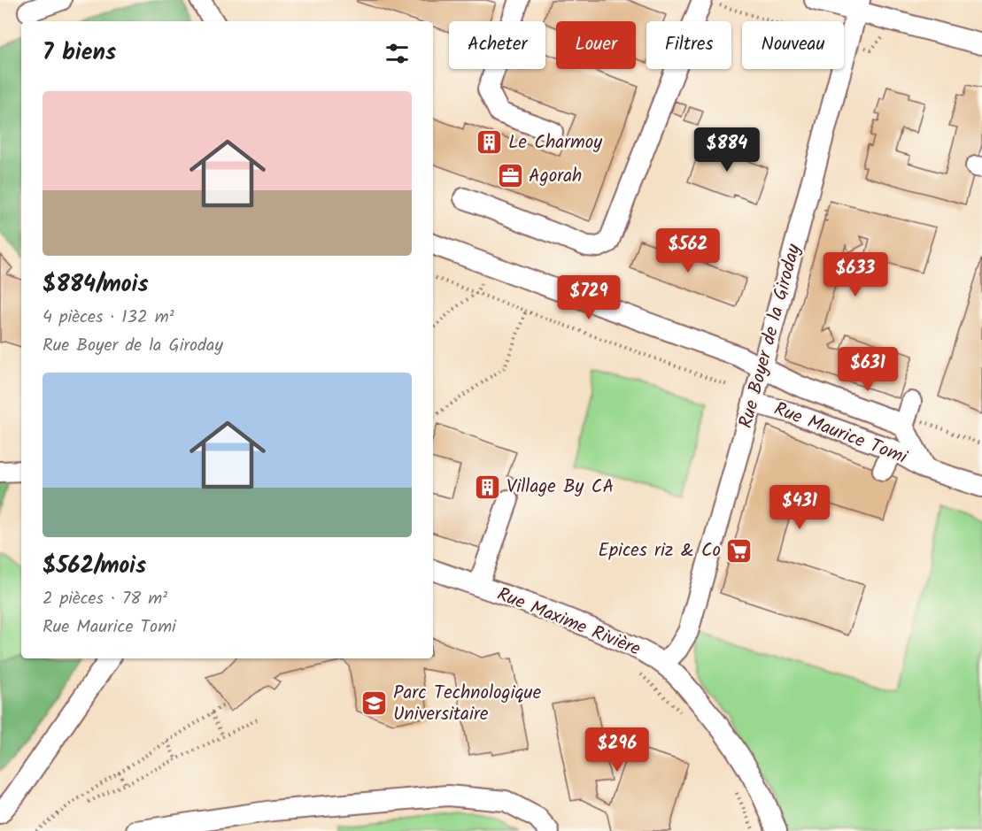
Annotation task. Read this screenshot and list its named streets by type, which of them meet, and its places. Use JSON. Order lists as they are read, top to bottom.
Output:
{
  "streets": {
    "street": ["Rue Boyer de la Giroday", "Rue Maurice Tomi", "Rue Maxime Rivière"]
  },
  "crossings": [
    ["Rue Boyer de la Giroday", "Rue Maurice Tomi"],
    ["Rue Boyer de la Giroday", "Rue Maxime Rivière"]
  ],
  "places": {
    "building": ["Le Charmoy", "Village By CA"],
    "office": ["Agorah"],
    "supermarket": ["Epices riz & Co"],
    "school or university": ["Parc Technologique Universitaire"]
  },
  "page": {
    "chip": [
      "Acheter",
      "Louer",
      "Filtres",
      "Nouveau"
    ],
    "heading": "7 biens",
    "list": [
      {
        "name": "$884/mois",
        "note": "4 pièces · 132 m² · Rue Boyer de la Giroday"
      },
      {
        "name": "$562/mois",
        "note": "2 pièces · 78 m² · Rue Maurice Tomi"
      }
    ],
    "price": [
      "$884",
      "$562",
      "$633",
      "$729",
      "$631",
      "$431",
      "$296"
    ]
  }
}
